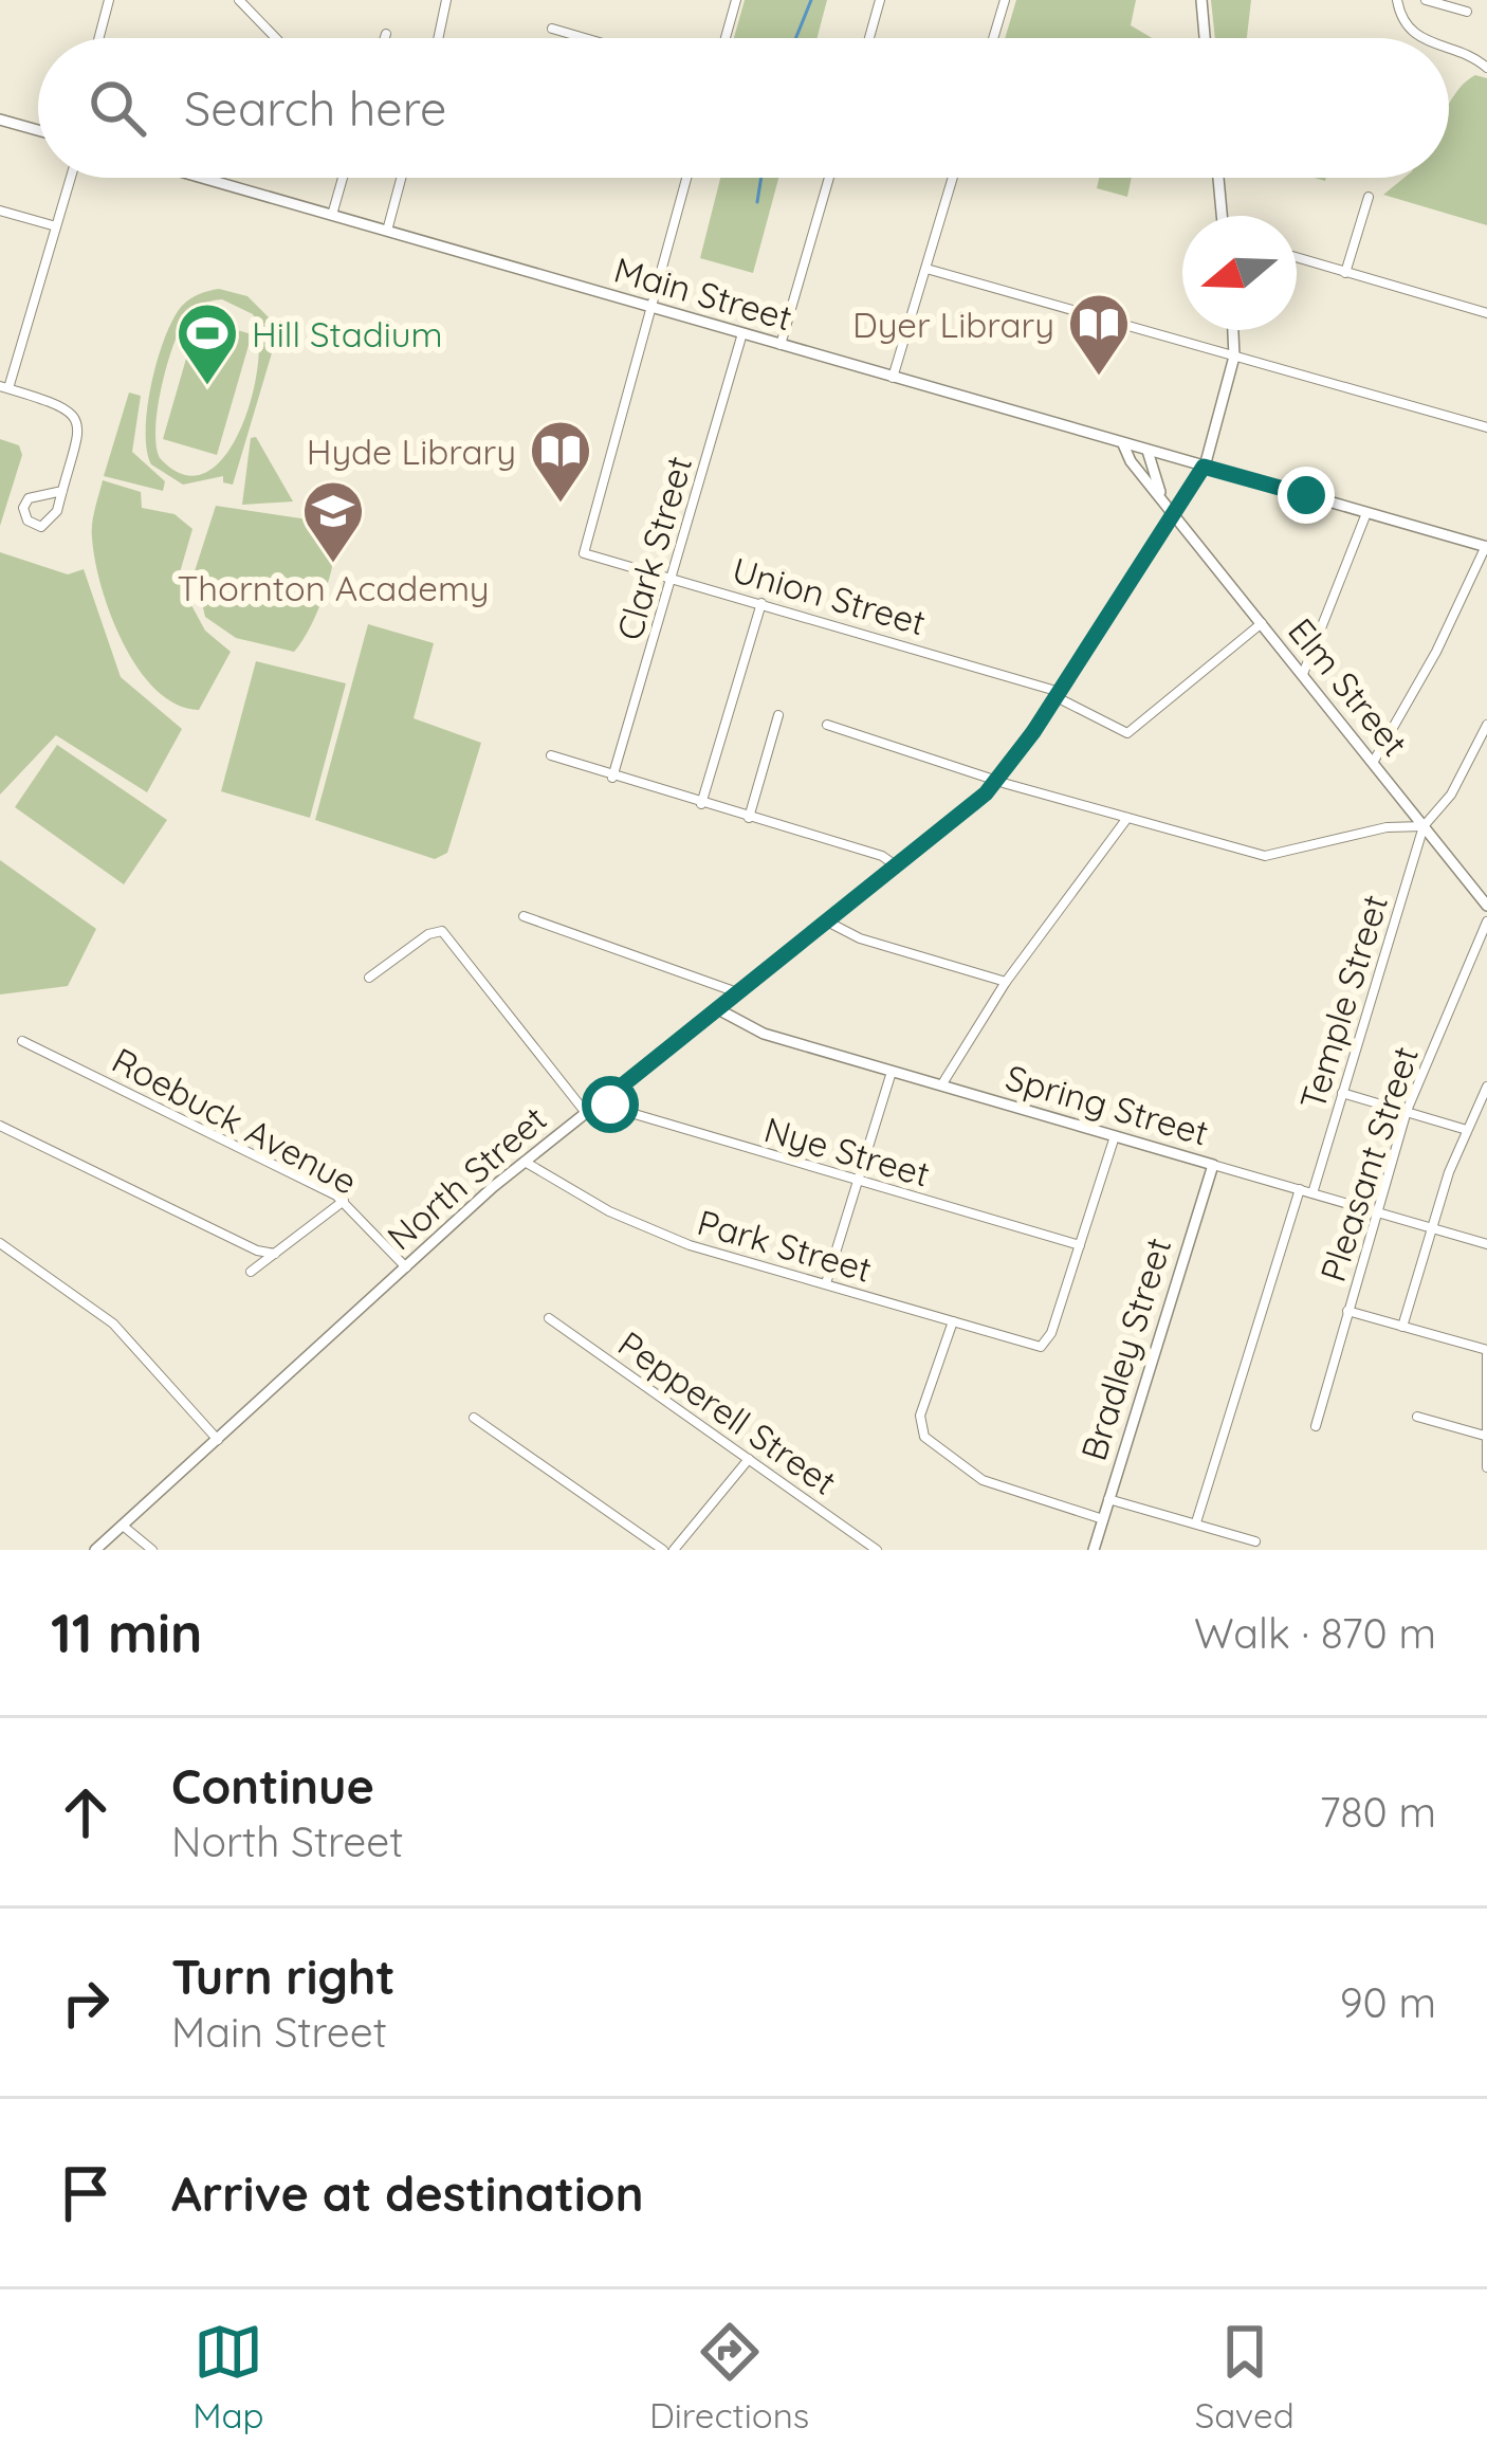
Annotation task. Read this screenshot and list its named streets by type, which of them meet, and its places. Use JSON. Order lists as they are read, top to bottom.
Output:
{
  "streets": {
    "main road": [
      "Main Street",
      "Elm Street",
      "Spring Street",
      "North Street",
      "Bradley Street"
    ],
    "street": [
      "Clark Street",
      "Union Street",
      "Temple Street",
      "Roebuck Avenue",
      "Nye Street",
      "Pleasant Street",
      "Park Street",
      "Pepperell Street"
    ]
  },
  "crossings": [
    ["Main Street", "Clark Street"],
    ["Main Street", "Union Street"],
    ["Main Street", "Elm Street"],
    ["Main Street", "North Street"],
    ["Clark Street", "Union Street"],
    ["Union Street", "Elm Street"],
    ["Union Street", "North Street"],
    ["Elm Street", "Temple Street"],
    ["Elm Street", "North Street"],
    ["Temple Street", "Spring Street"],
    ["Spring Street", "Pleasant Street"],
    ["Spring Street", "North Street"],
    ["Spring Street", "Bradley Street"],
    ["Roebuck Avenue", "North Street"],
    ["Nye Street", "North Street"],
    ["Nye Street", "Park Street"],
    ["North Street", "Park Street"]
  ],
  "places": {
    "library": ["Dyer Library", "Hyde Library"],
    "sports": ["Hill Stadium"],
    "school or university": ["Thornton Academy"]
  },
  "north": "left",
  "page": {
    "search": "Search here",
    "heading": ["11 min", "Walk · 870 m"],
    "list": [
      ["Continue", "North Street", "780 m"],
      ["Turn right", "Main Street", "90 m"],
      "Arrive at destination"
    ],
    "nav": ["Map", "Directions", "Saved"]
  }
}
